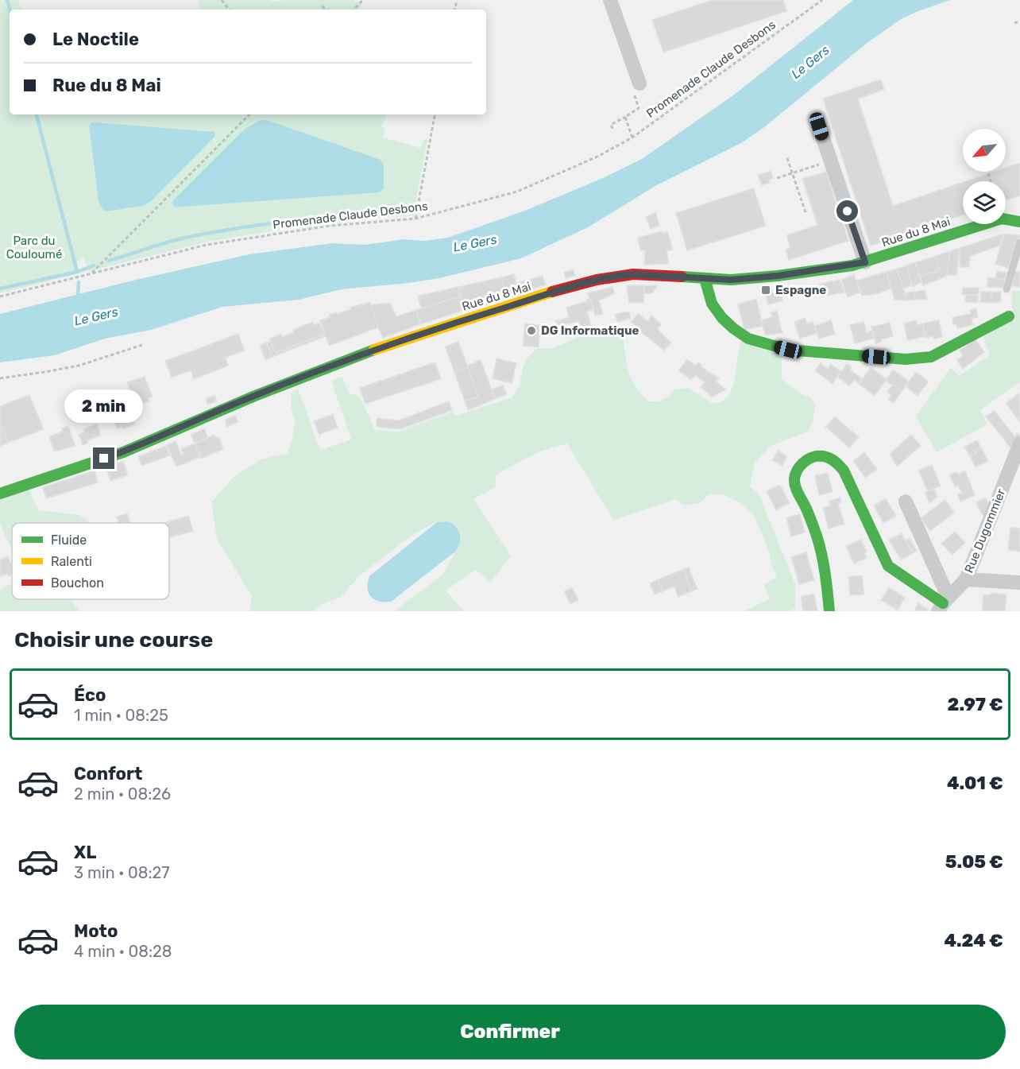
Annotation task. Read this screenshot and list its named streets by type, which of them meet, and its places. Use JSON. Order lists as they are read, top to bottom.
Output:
{
  "streets": {
    "street": ["Rue du 8 Mai", "Rue Dugommier"],
    "path": ["Promenade Claude Desbons"]
  },
  "water": ["Le Gers"],
  "parks": ["Parc du Couloumé"],
  "places": {
    "transit": ["Espagne"],
    "other": ["DG Informatique"]
  },
  "legend": ["Fluide", "Ralenti", "Bouchon"],
  "north": "bottom left",
  "page": {
    "banner": ["Le Noctile", "Rue du 8 Mai"],
    "bubble": "2 min",
    "heading": "Choisir une course",
    "list": [
      {
        "name": "Éco",
        "note": "1 min · 08:25",
        "value": "2.97 €"
      },
      {
        "name": "Confort",
        "note": "2 min · 08:26",
        "value": "4.01 €"
      },
      {
        "name": "XL",
        "note": "3 min · 08:27",
        "value": "5.05 €"
      },
      {
        "name": "Moto",
        "note": "4 min · 08:28",
        "value": "4.24 €"
      }
    ],
    "buttons": "Confirmer"
  }
}
